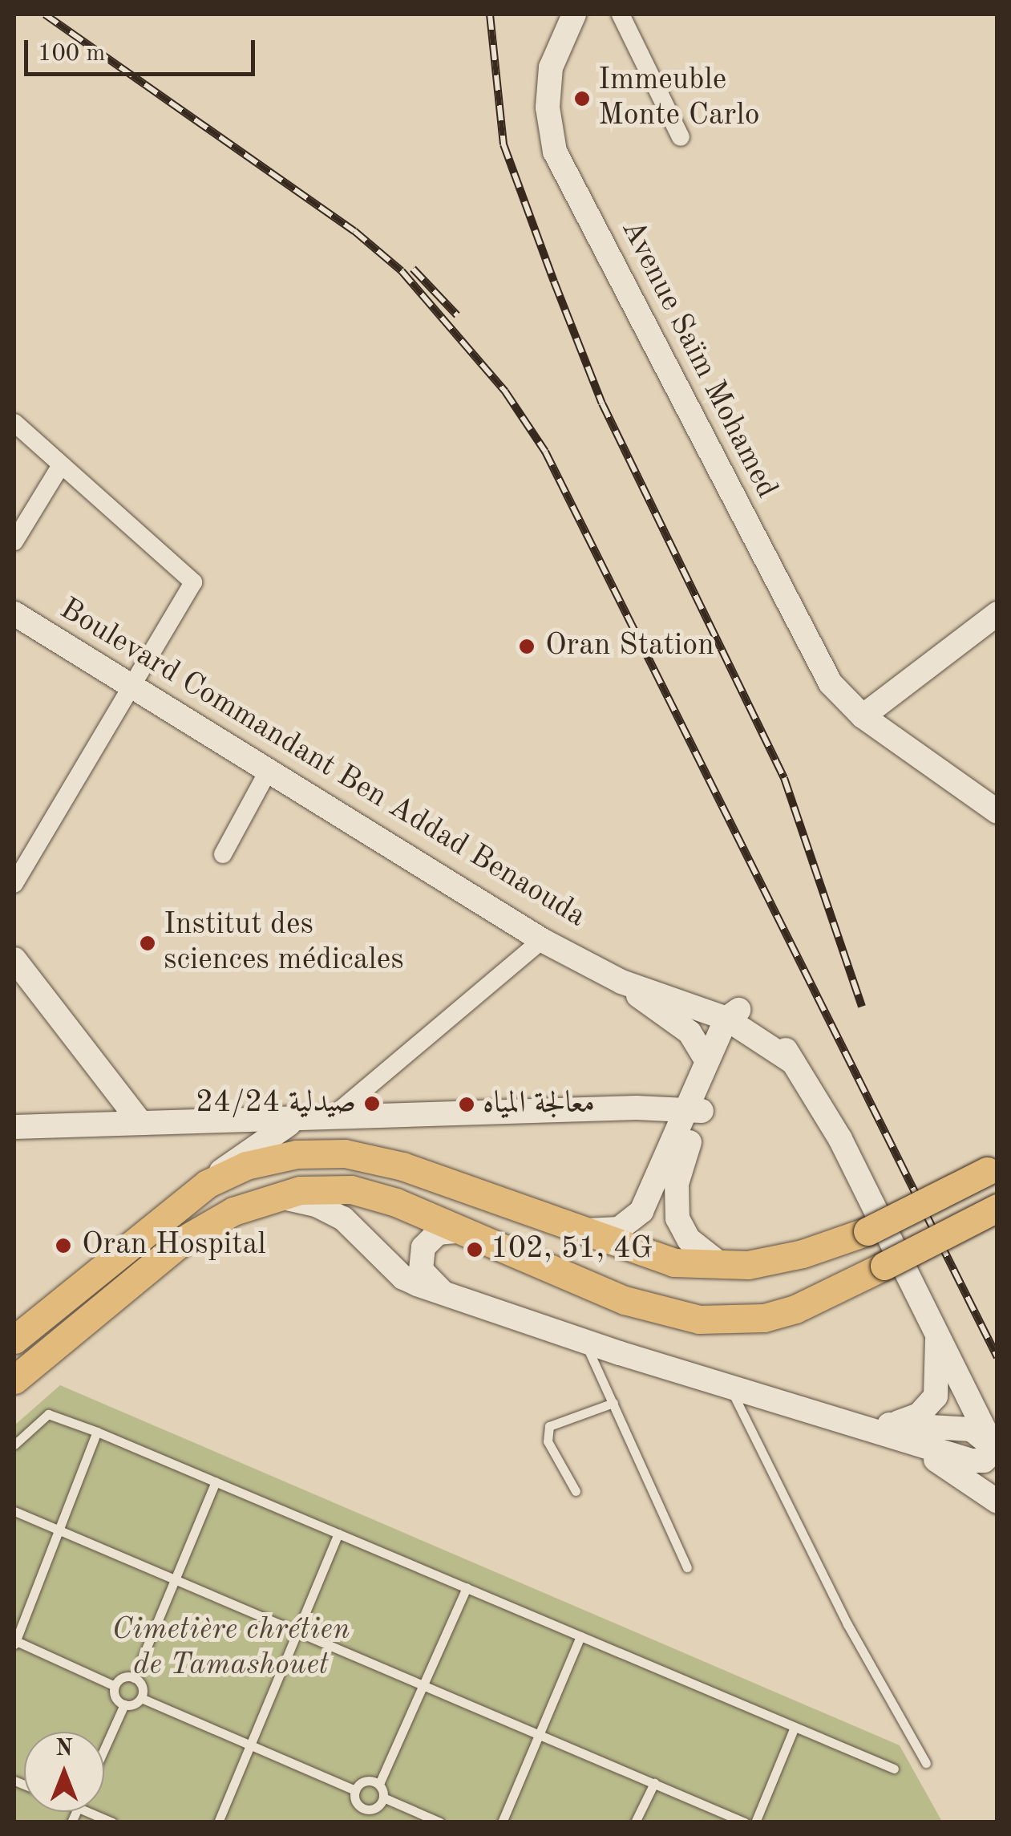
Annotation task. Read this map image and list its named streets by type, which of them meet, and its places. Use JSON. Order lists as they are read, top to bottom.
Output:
{
  "streets": {
    "street": ["Avenue Saïm Mohamed", "Boulevard Commandant Ben Addad Benaouda"]
  },
  "parks": ["Cimetière chrétien de Tamashouet"],
  "places": [
    "Immeuble Monte Carlo",
    "Oran Station",
    "Institut des sciences médicales",
    "صيدلية 24/24",
    "معالجة المياه",
    "Oran Hospital",
    "102, 51, 4G"
  ],
  "scale_bar": "100 m",
  "north": "top"
}
